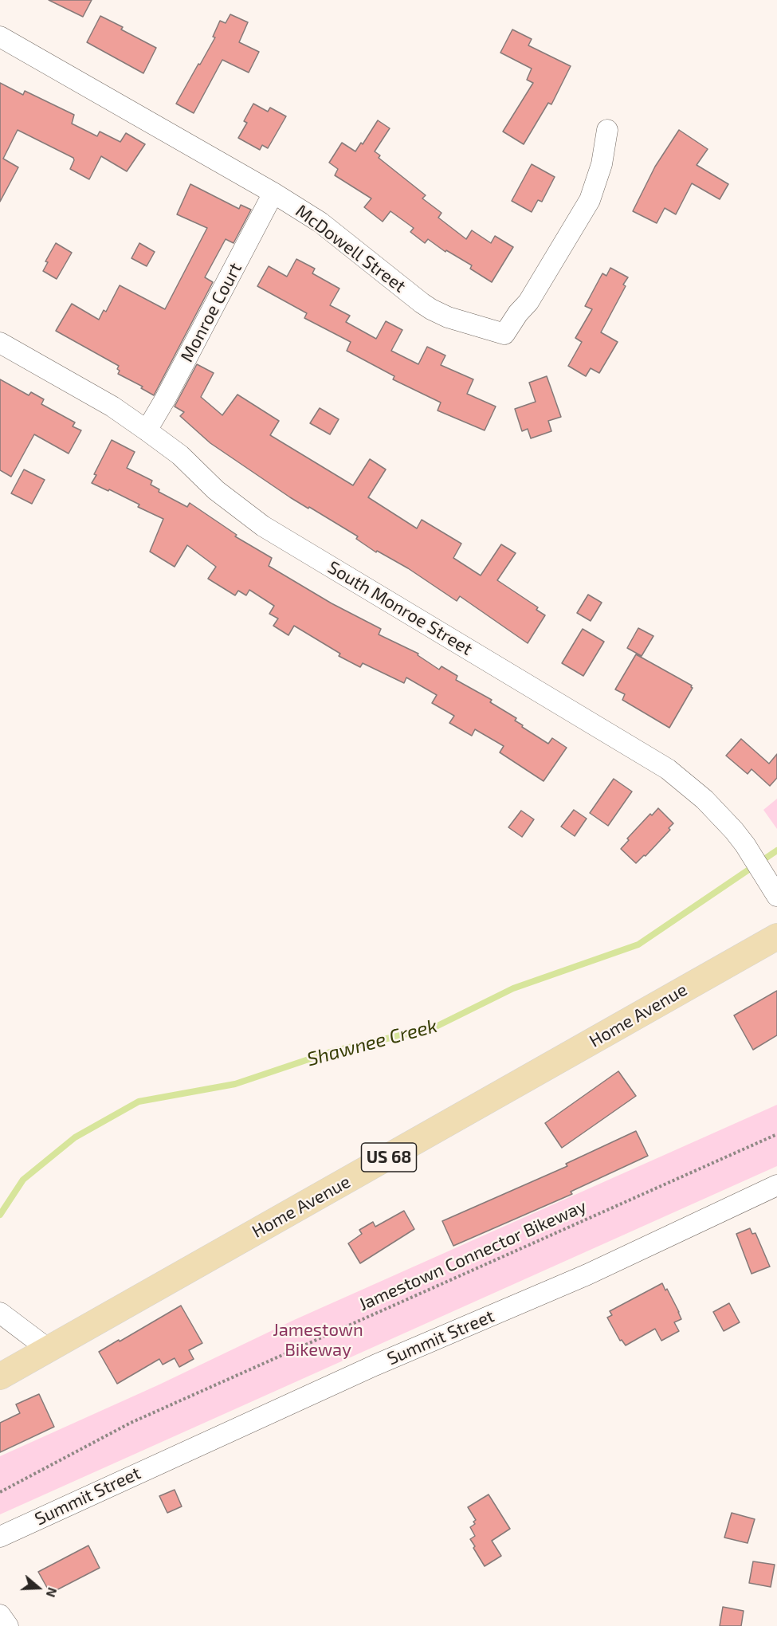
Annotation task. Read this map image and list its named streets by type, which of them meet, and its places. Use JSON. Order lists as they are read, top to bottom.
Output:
{
  "streets": {
    "main road": ["Home Avenue", "US 68"],
    "street": [
      "McDowell Street",
      "Monroe Court",
      "South Monroe Street",
      "Summit Street"
    ],
    "path": ["Jamestown Connector Bikeway"]
  },
  "crossings": [
    ["McDowell Street", "Monroe Court"],
    ["Monroe Court", "South Monroe Street"]
  ],
  "water": ["Shawnee Creek"],
  "parks": ["Jamestown Bikeway"],
  "north": "right"
}
